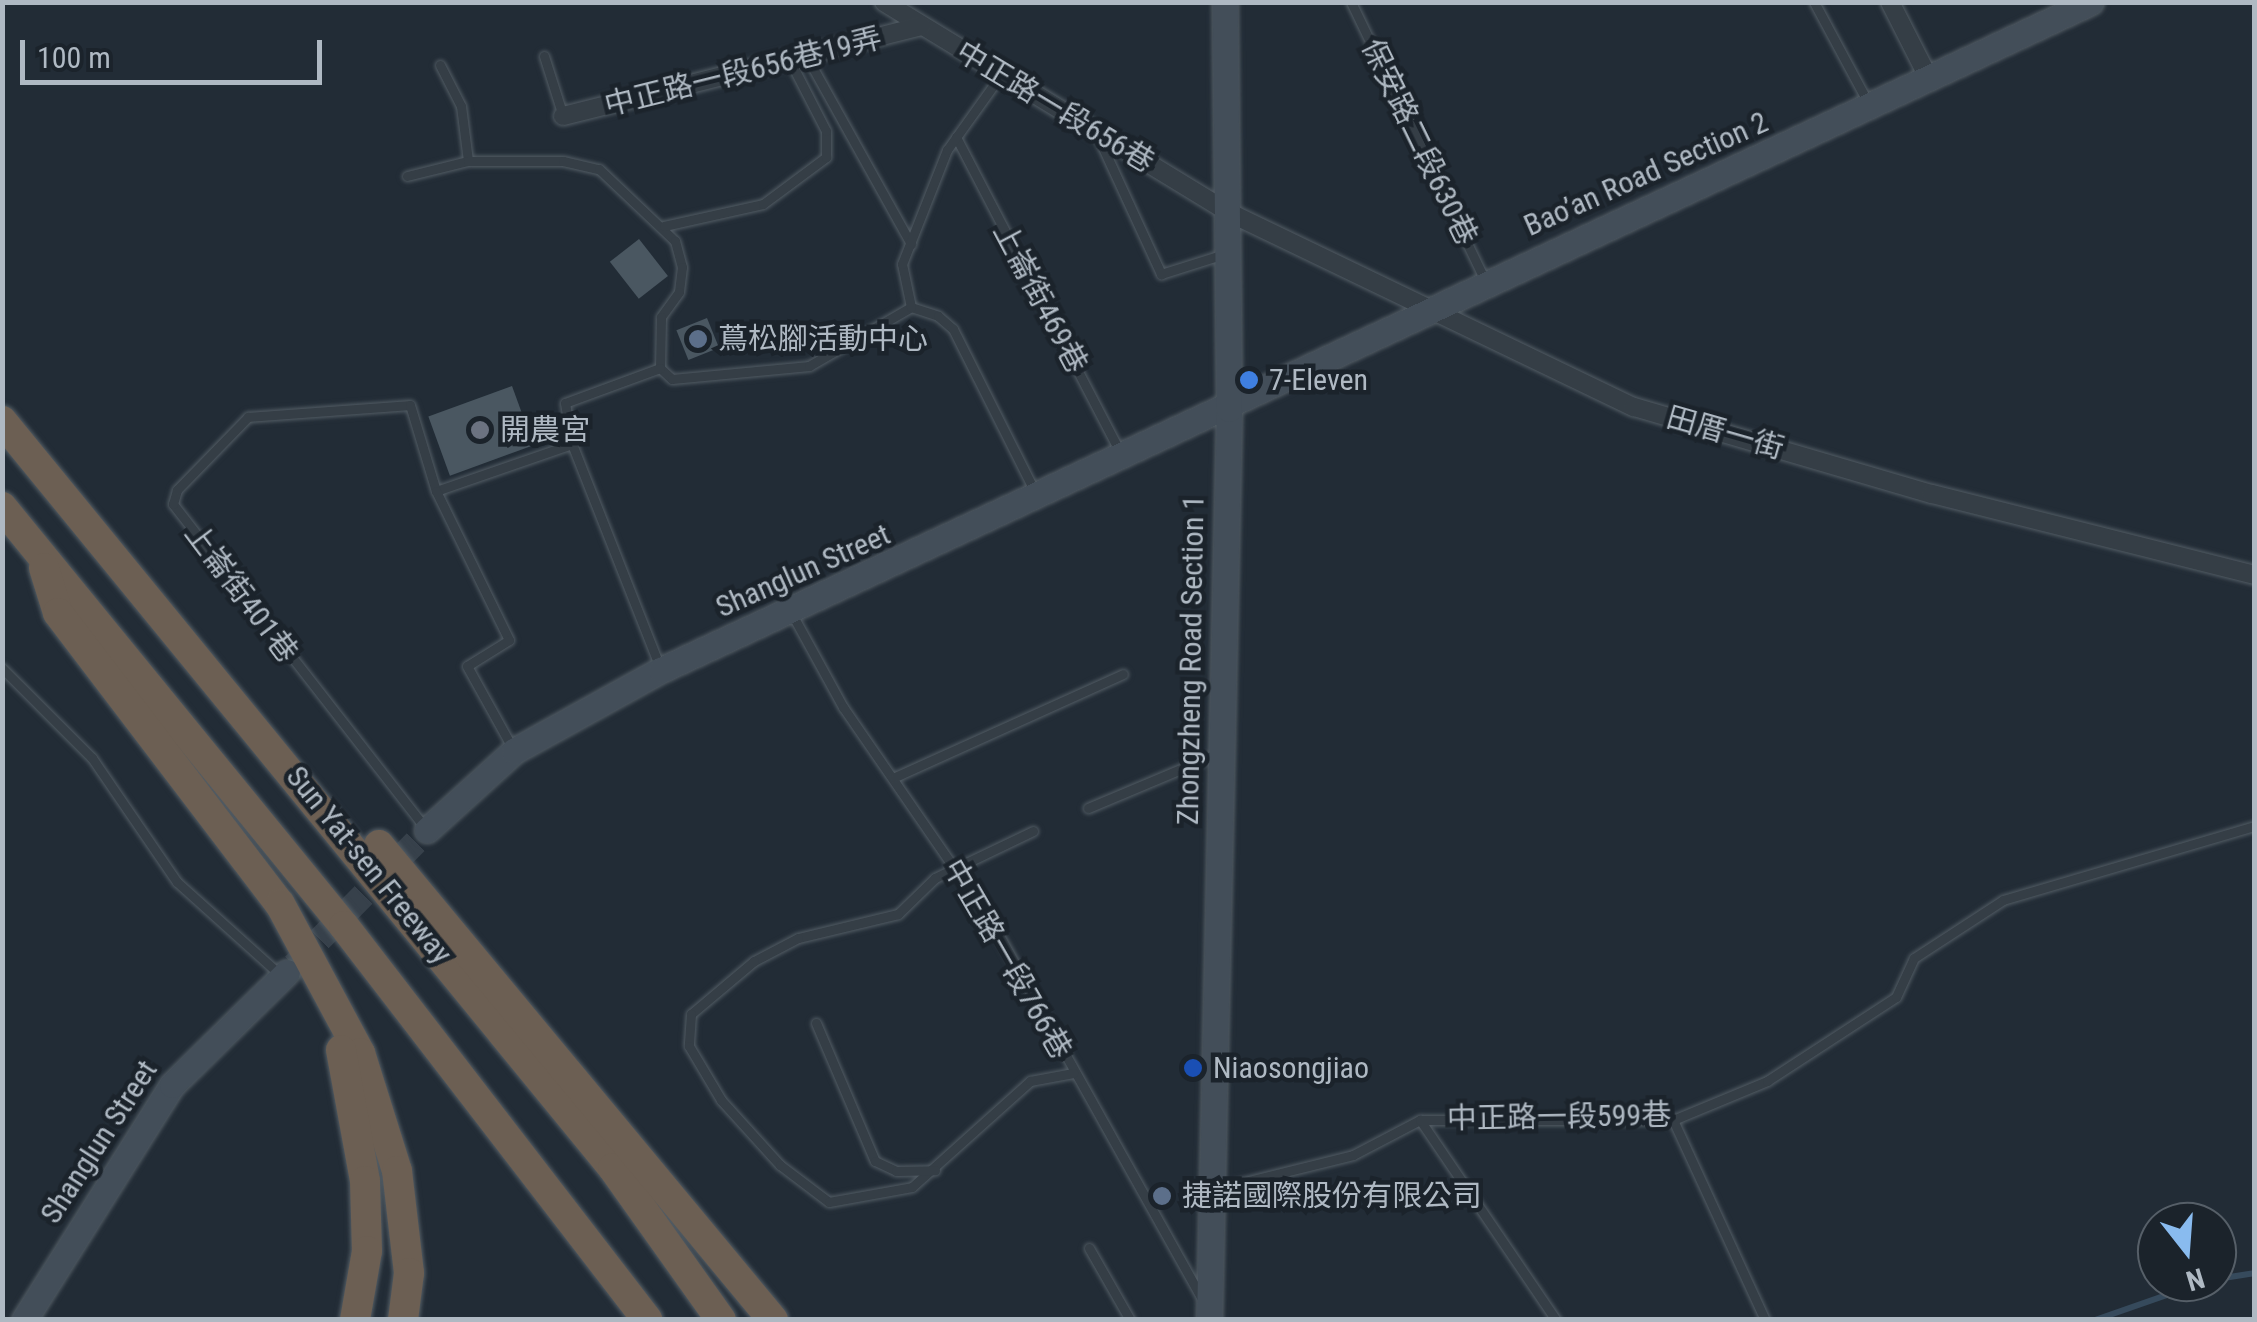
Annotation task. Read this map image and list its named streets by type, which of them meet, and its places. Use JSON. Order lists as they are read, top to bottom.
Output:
{
  "streets": {
    "highway": ["Sun Yat-sen Freeway"],
    "street": [
      "中正路一段656巷19弄",
      "中正路一段656巷",
      "Bao’an Road Section 2",
      "田厝一街",
      "Shanglun Street",
      "Zhongzheng Road Section 1"
    ],
    "lane": [
      "保安路二段630巷",
      "上崙街469巷",
      "上崙街401巷",
      "中正路一段766巷",
      "中正路一段599巷"
    ]
  },
  "crossings": [
    ["中正路一段656巷19弄", "中正路一段656巷"],
    ["中正路一段656巷", "田厝一街"],
    ["中正路一段656巷", "Zhongzheng Road Section 1"],
    ["保安路二段630巷", "Bao’an Road Section 2"],
    ["Bao’an Road Section 2", "田厝一街"],
    ["Bao’an Road Section 2", "Shanglun Street"],
    ["Bao’an Road Section 2", "Zhongzheng Road Section 1"],
    ["上崙街469巷", "Shanglun Street"],
    ["田厝一街", "Zhongzheng Road Section 1"],
    ["Shanglun Street", "上崙街401巷"],
    ["Shanglun Street", "Zhongzheng Road Section 1"],
    ["Shanglun Street", "中正路一段766巷"],
    ["Zhongzheng Road Section 1", "中正路一段766巷"],
    ["Zhongzheng Road Section 1", "中正路一段599巷"]
  ],
  "places": [
    "蔦松腳活動中心",
    "7-Eleven",
    "開農宮",
    "Niaosongjiao",
    "捷諾國際股份有限公司"
  ],
  "scale_bar": "100 m",
  "north": "bottom"
}
